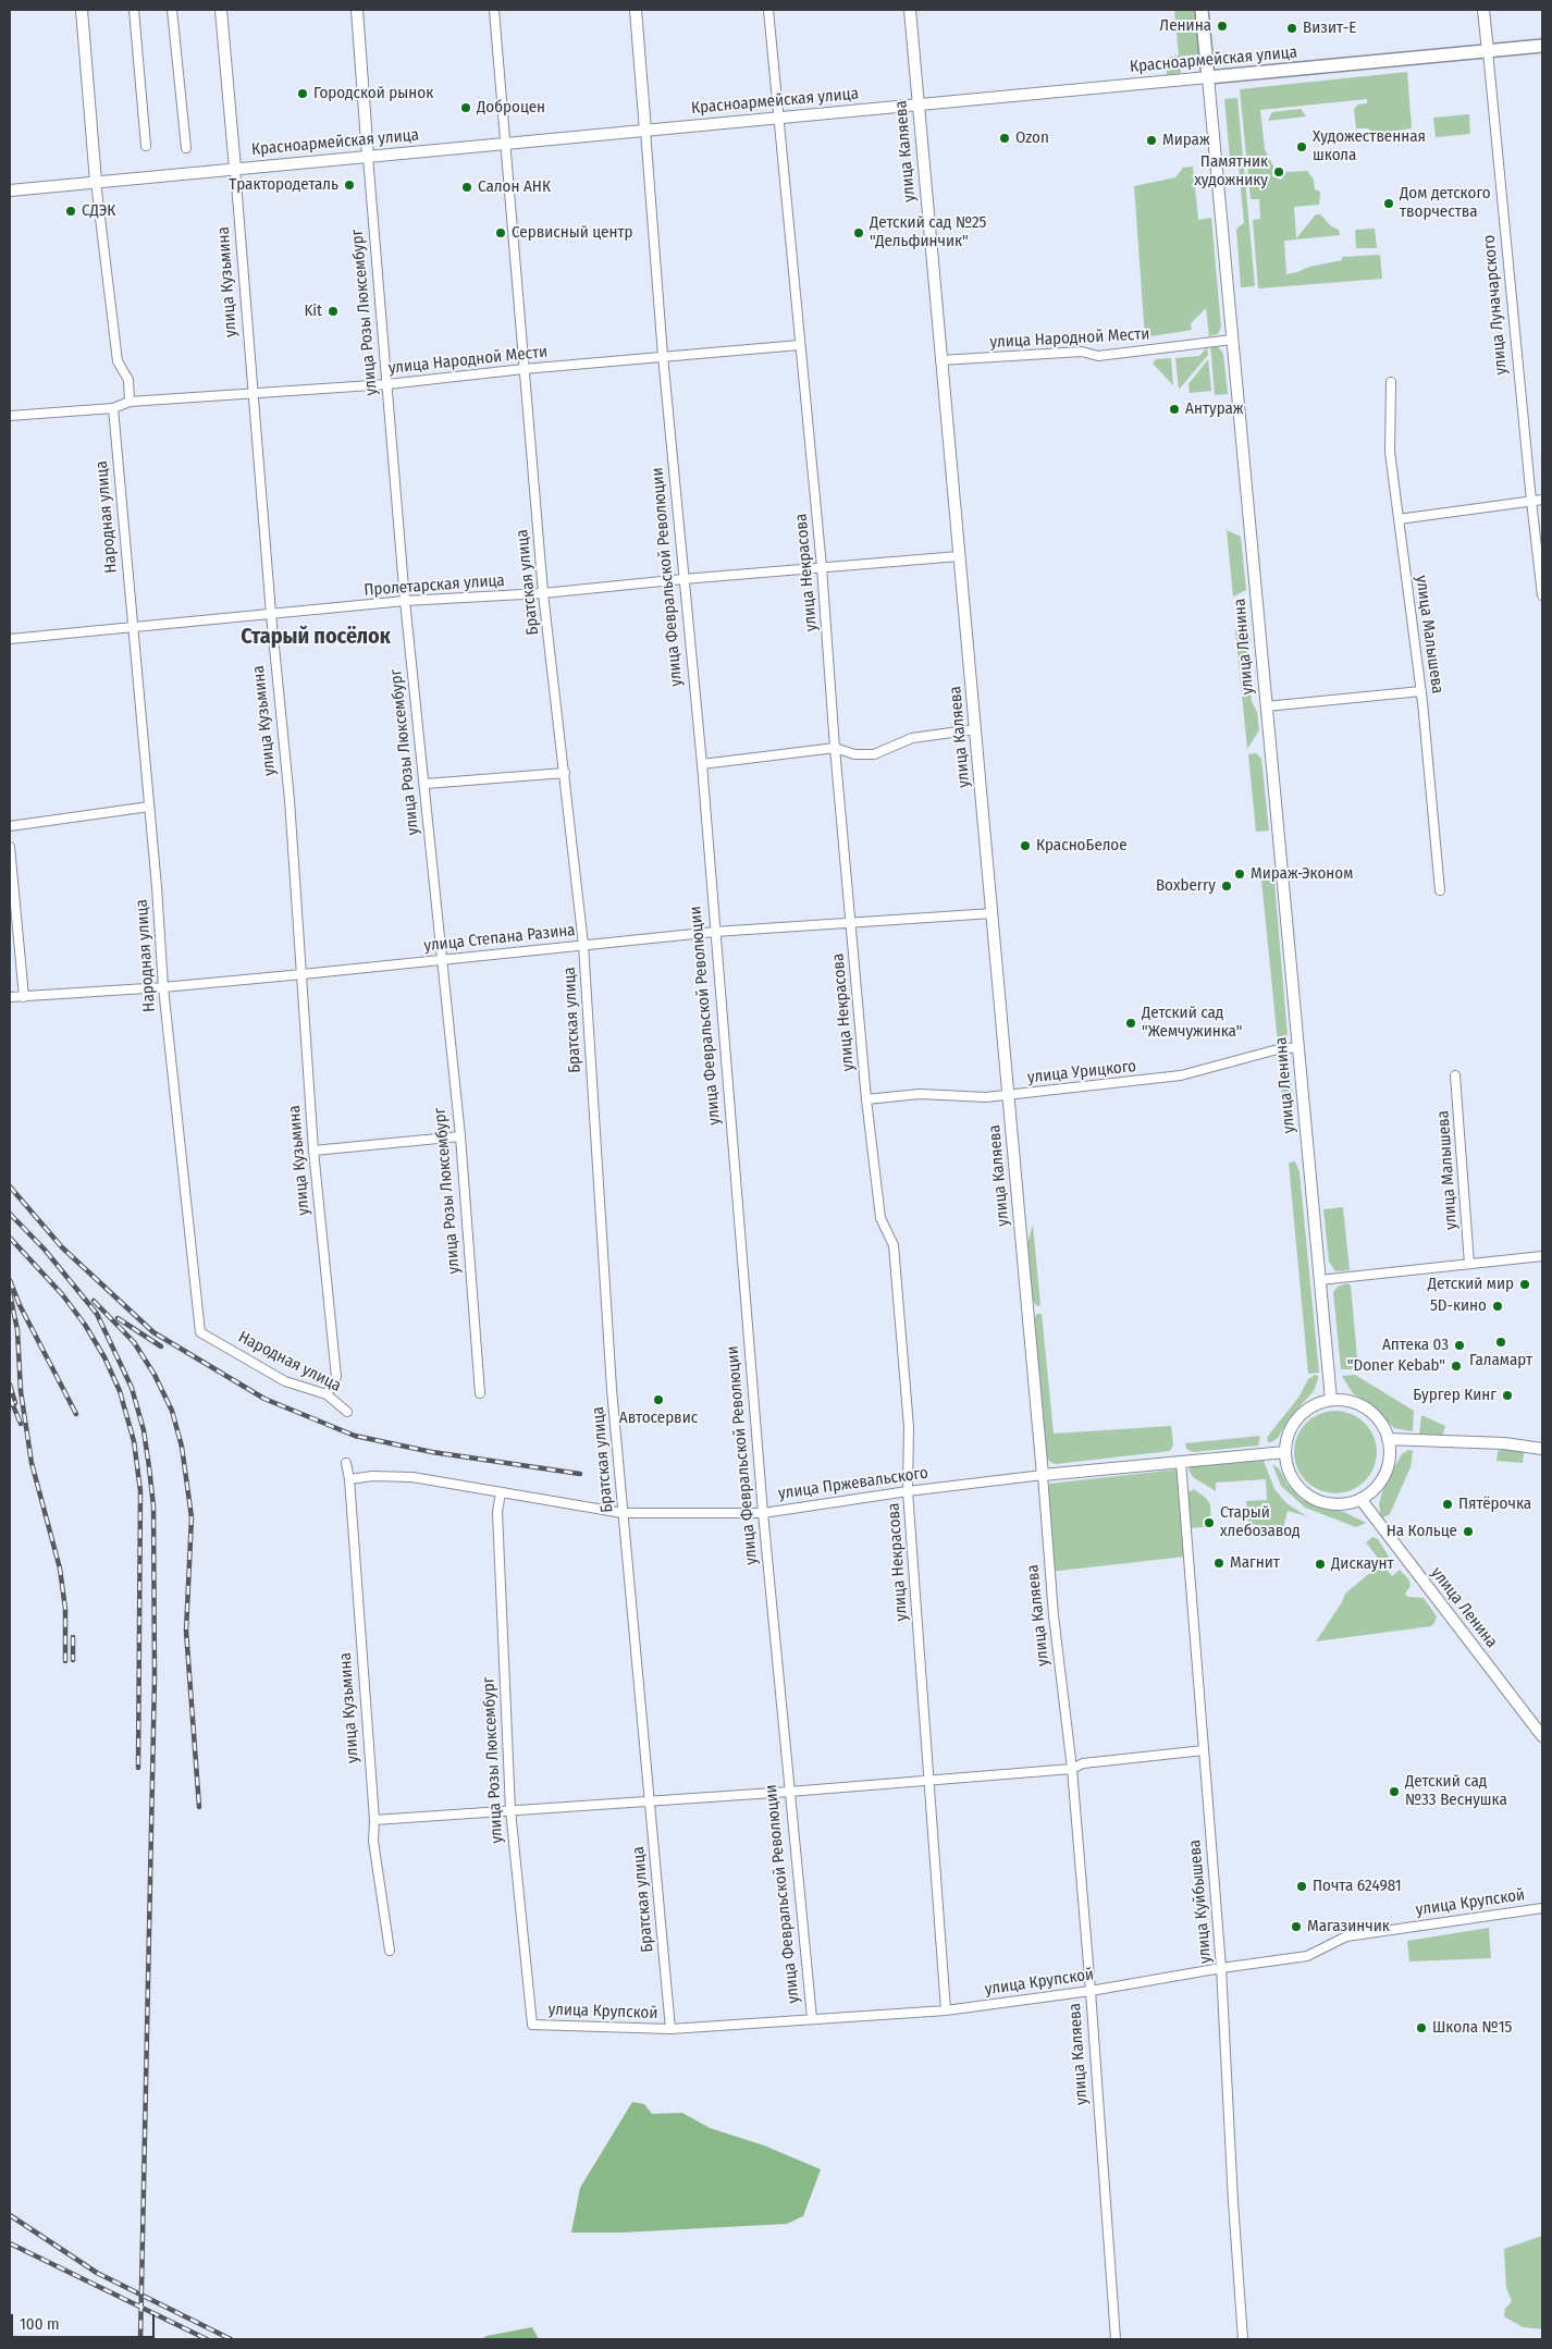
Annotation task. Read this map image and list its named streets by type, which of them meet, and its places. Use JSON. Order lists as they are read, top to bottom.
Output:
{
  "streets": {
    "main road": ["Красноармейская улица", "улица Ленина"],
    "street": [
      "улица Каляева",
      "улица Кузьмина",
      "улица Луначарского",
      "улица Розы Люксембург",
      "улица Народной Мести",
      "Народная улица",
      "улица Некрасова",
      "улица Февральской Революции",
      "Братская улица",
      "Пролетарская улица",
      "улица Малышева",
      "улица Степана Разина",
      "улица Урицкого",
      "улица Пржевальского",
      "улица Куйбышева",
      "улица Крупской"
    ]
  },
  "crossings": [
    ["Красноармейская улица", "улица Каляева"],
    ["Красноармейская улица", "улица Кузьмина"],
    ["Красноармейская улица", "улица Луначарского"],
    ["Красноармейская улица", "улица Розы Люксембург"],
    ["Красноармейская улица", "улица Некрасова"],
    ["Красноармейская улица", "улица Февральской Революции"],
    ["Красноармейская улица", "Братская улица"],
    ["Красноармейская улица", "улица Ленина"],
    ["улица Каляева", "улица Народной Мести"],
    ["улица Каляева", "Пролетарская улица"],
    ["улица Каляева", "улица Степана Разина"],
    ["улица Каляева", "улица Урицкого"],
    ["улица Каляева", "улица Пржевальского"],
    ["улица Каляева", "улица Крупской"],
    ["улица Кузьмина", "улица Народной Мести"],
    ["улица Кузьмина", "Народная улица"],
    ["улица Кузьмина", "Пролетарская улица"],
    ["улица Кузьмина", "улица Степана Разина"],
    ["улица Кузьмина", "улица Пржевальского"],
    ["улица Розы Люксембург", "улица Народной Мести"],
    ["улица Розы Люксембург", "Пролетарская улица"],
    ["улица Розы Люксембург", "улица Степана Разина"],
    ["улица Розы Люксембург", "улица Пржевальского"],
    ["улица Розы Люксембург", "улица Крупской"],
    ["улица Народной Мести", "Народная улица"],
    ["улица Народной Мести", "улица Некрасова"],
    ["улица Народной Мести", "улица Февральской Революции"],
    ["улица Народной Мести", "Братская улица"],
    ["улица Народной Мести", "улица Ленина"],
    ["Народная улица", "Пролетарская улица"],
    ["Народная улица", "улица Степана Разина"],
    ["улица Некрасова", "Пролетарская улица"],
    ["улица Некрасова", "улица Степана Разина"],
    ["улица Некрасова", "улица Урицкого"],
    ["улица Некрасова", "улица Пржевальского"],
    ["улица Некрасова", "улица Крупской"],
    ["улица Февральской Революции", "Пролетарская улица"],
    ["улица Февральской Революции", "улица Степана Разина"],
    ["улица Февральской Революции", "улица Пржевальского"],
    ["улица Февральской Революции", "улица Крупской"],
    ["Братская улица", "Пролетарская улица"],
    ["Братская улица", "улица Степана Разина"],
    ["Братская улица", "улица Пржевальского"],
    ["Братская улица", "улица Крупской"],
    ["улица Ленина", "улица Урицкого"],
    ["улица Ленина", "улица Пржевальского"],
    ["улица Пржевальского", "улица Куйбышева"],
    ["улица Куйбышева", "улица Крупской"]
  ],
  "districts": ["Старый посёлок"],
  "places": [
    "Ленина",
    "Визит-Е",
    "Городской рынок",
    "Доброцен",
    "Ozon",
    "Мираж",
    "Художественная школа",
    "Памятник художнику",
    "Трактородеталь",
    "Салон АНК",
    "Дом детского творчества",
    "СДЭК",
    "Сервисный центр",
    "Детский сад №25 \"Дельфинчик\"",
    "Kit",
    "Антураж",
    "КрасноБелое",
    "Мираж-Эконом",
    "Boxberry",
    "Детский сад \"Жемчужинка\"",
    "Детский мир",
    "5D-кино",
    "Галамарт",
    "Аптека 03",
    "\"Doner Kebab\"",
    "Бургер Кинг",
    "Автосервис",
    "Пятёрочка",
    "Старый хлебозавод",
    "На Кольце",
    "Магнит",
    "Дискаунт",
    "Детский сад №33 Веснушка",
    "Почта 624981",
    "Магазинчик",
    "Школа №15"
  ],
  "scale_bar": "100 m"
}
